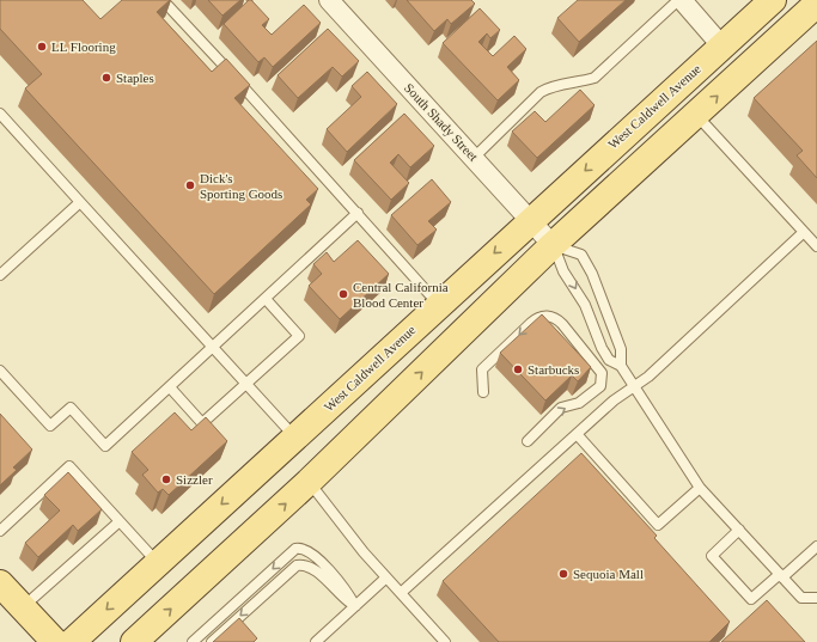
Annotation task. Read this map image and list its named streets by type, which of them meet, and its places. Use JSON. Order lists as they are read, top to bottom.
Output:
{
  "streets": {
    "main road": ["West Caldwell Avenue"],
    "street": ["South Shady Street"]
  },
  "crossings": [
    ["West Caldwell Avenue", "South Shady Street"]
  ],
  "places": [
    "LL Flooring",
    "Staples",
    "Dick's Sporting Goods",
    "Central California Blood Center",
    "Starbucks",
    "Sizzler",
    "Sequoia Mall"
  ]
}
